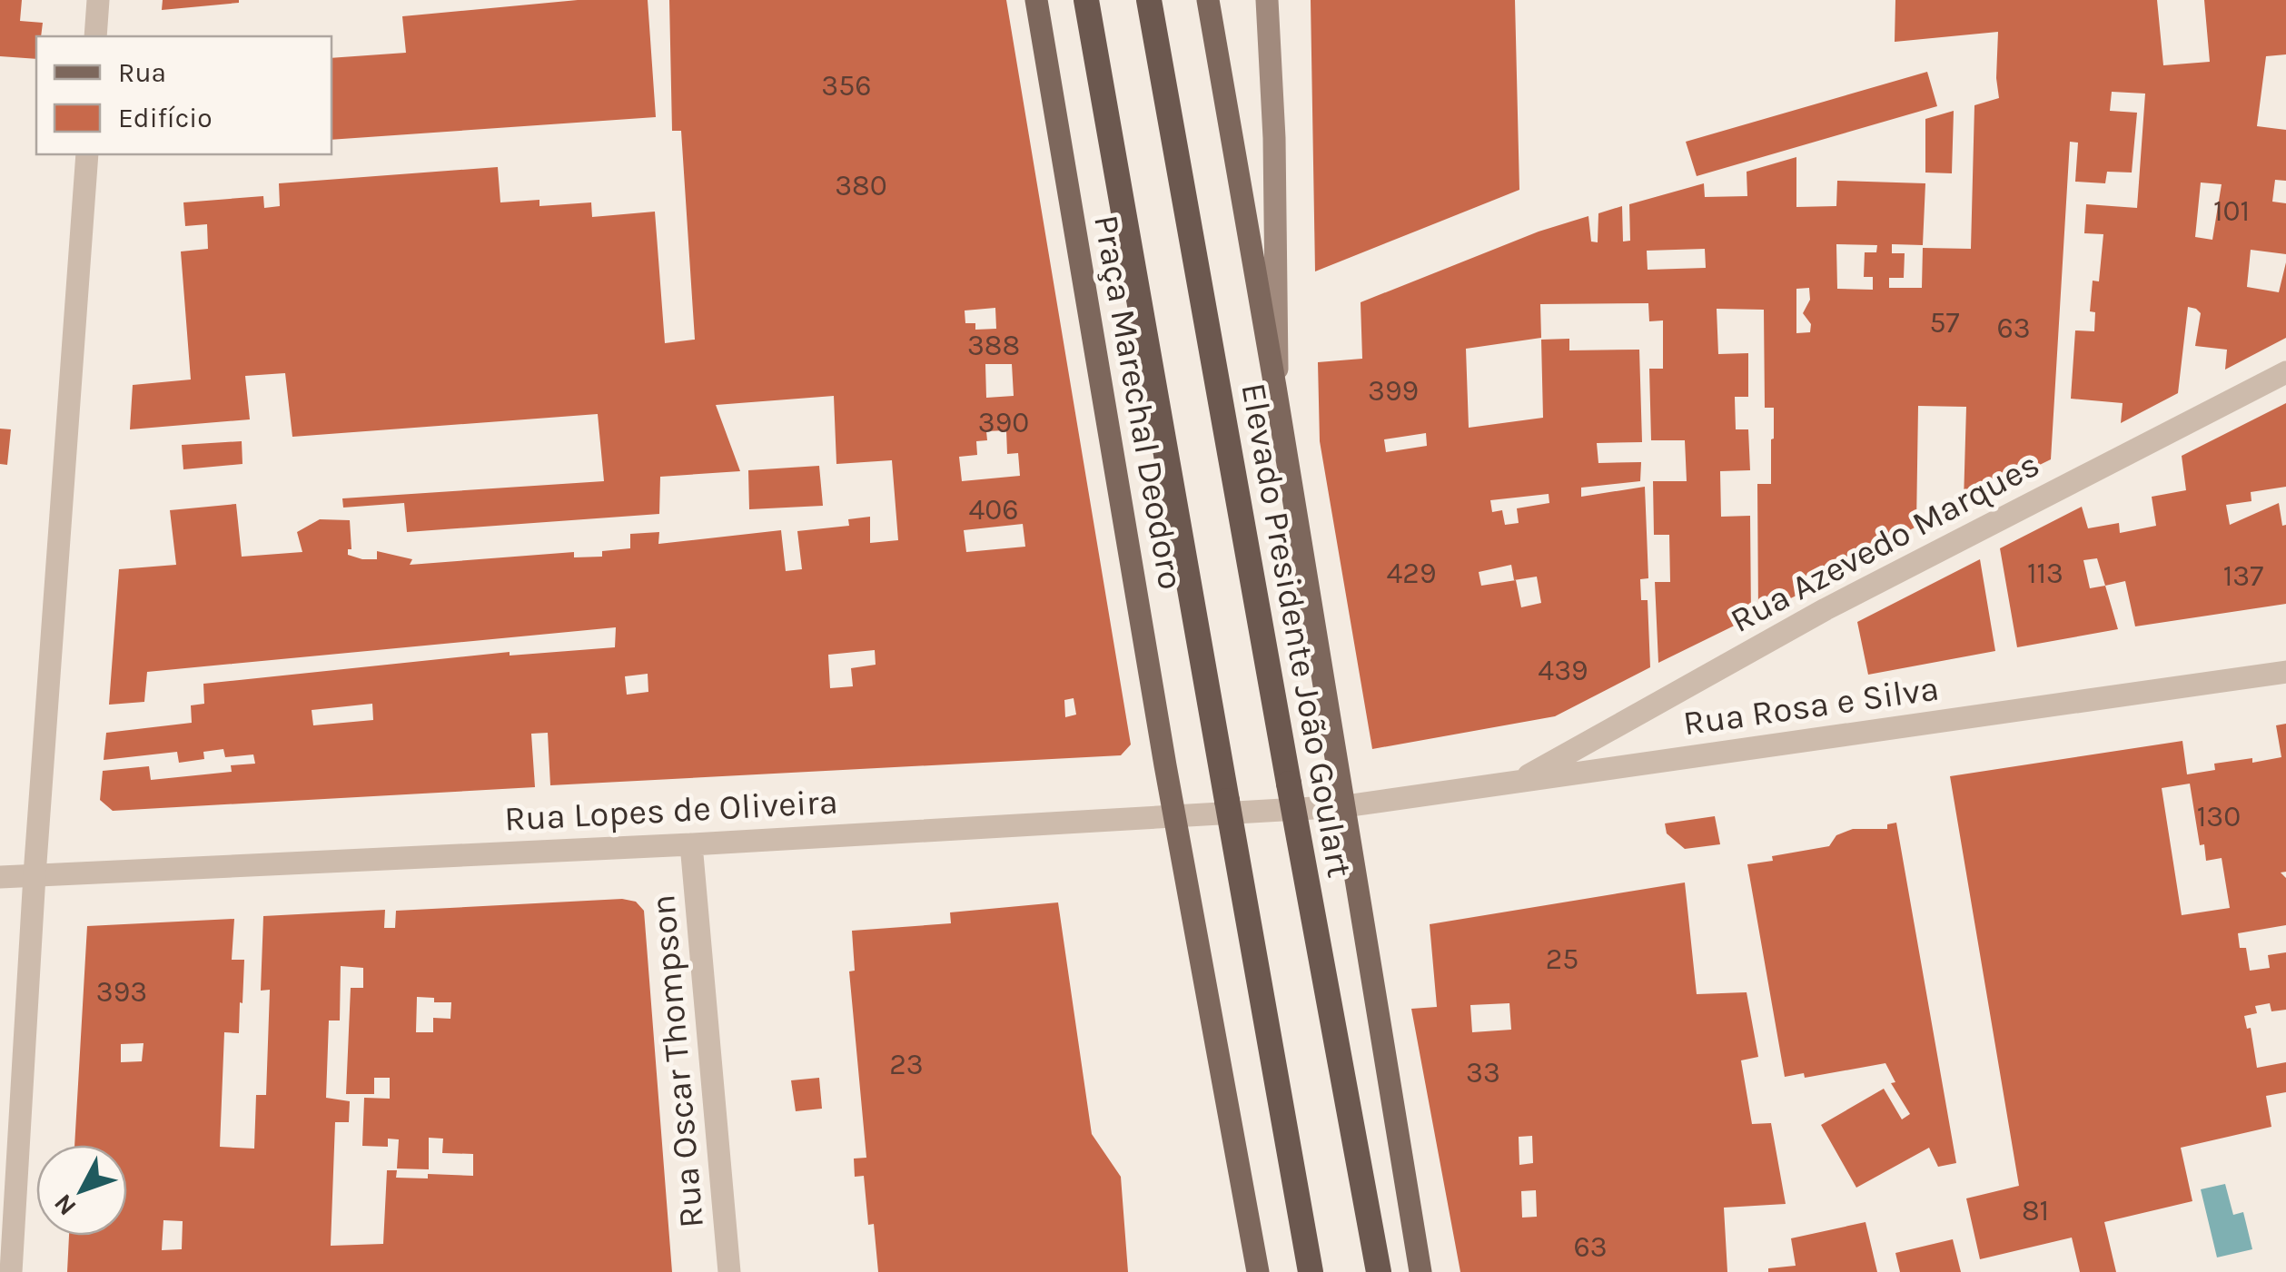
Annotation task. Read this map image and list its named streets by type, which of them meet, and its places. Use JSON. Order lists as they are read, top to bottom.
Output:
{
  "streets": {
    "highway": ["Elevado Presidente João Goulart"],
    "main road": ["Praça Marechal Deodoro"],
    "street": [
      "Rua Azevedo Marques",
      "Rua Rosa e Silva",
      "Rua Lopes de Oliveira",
      "Rua Oscar Thompson"
    ]
  },
  "crossings": [
    ["Praça Marechal Deodoro", "Rua Lopes de Oliveira"],
    ["Rua Azevedo Marques", "Rua Rosa e Silva"],
    ["Rua Rosa e Silva", "Rua Lopes de Oliveira"],
    ["Rua Lopes de Oliveira", "Rua Oscar Thompson"]
  ],
  "house_numbers": [
    "356",
    "380",
    "101",
    "57",
    "63",
    "388",
    "399",
    "390",
    "406",
    "429",
    "113",
    "137",
    "439",
    "130",
    "25",
    "393",
    "23",
    "33",
    "81",
    "63"
  ],
  "legend": ["Rua", "Edifício"],
  "north": "bottom left"
}
